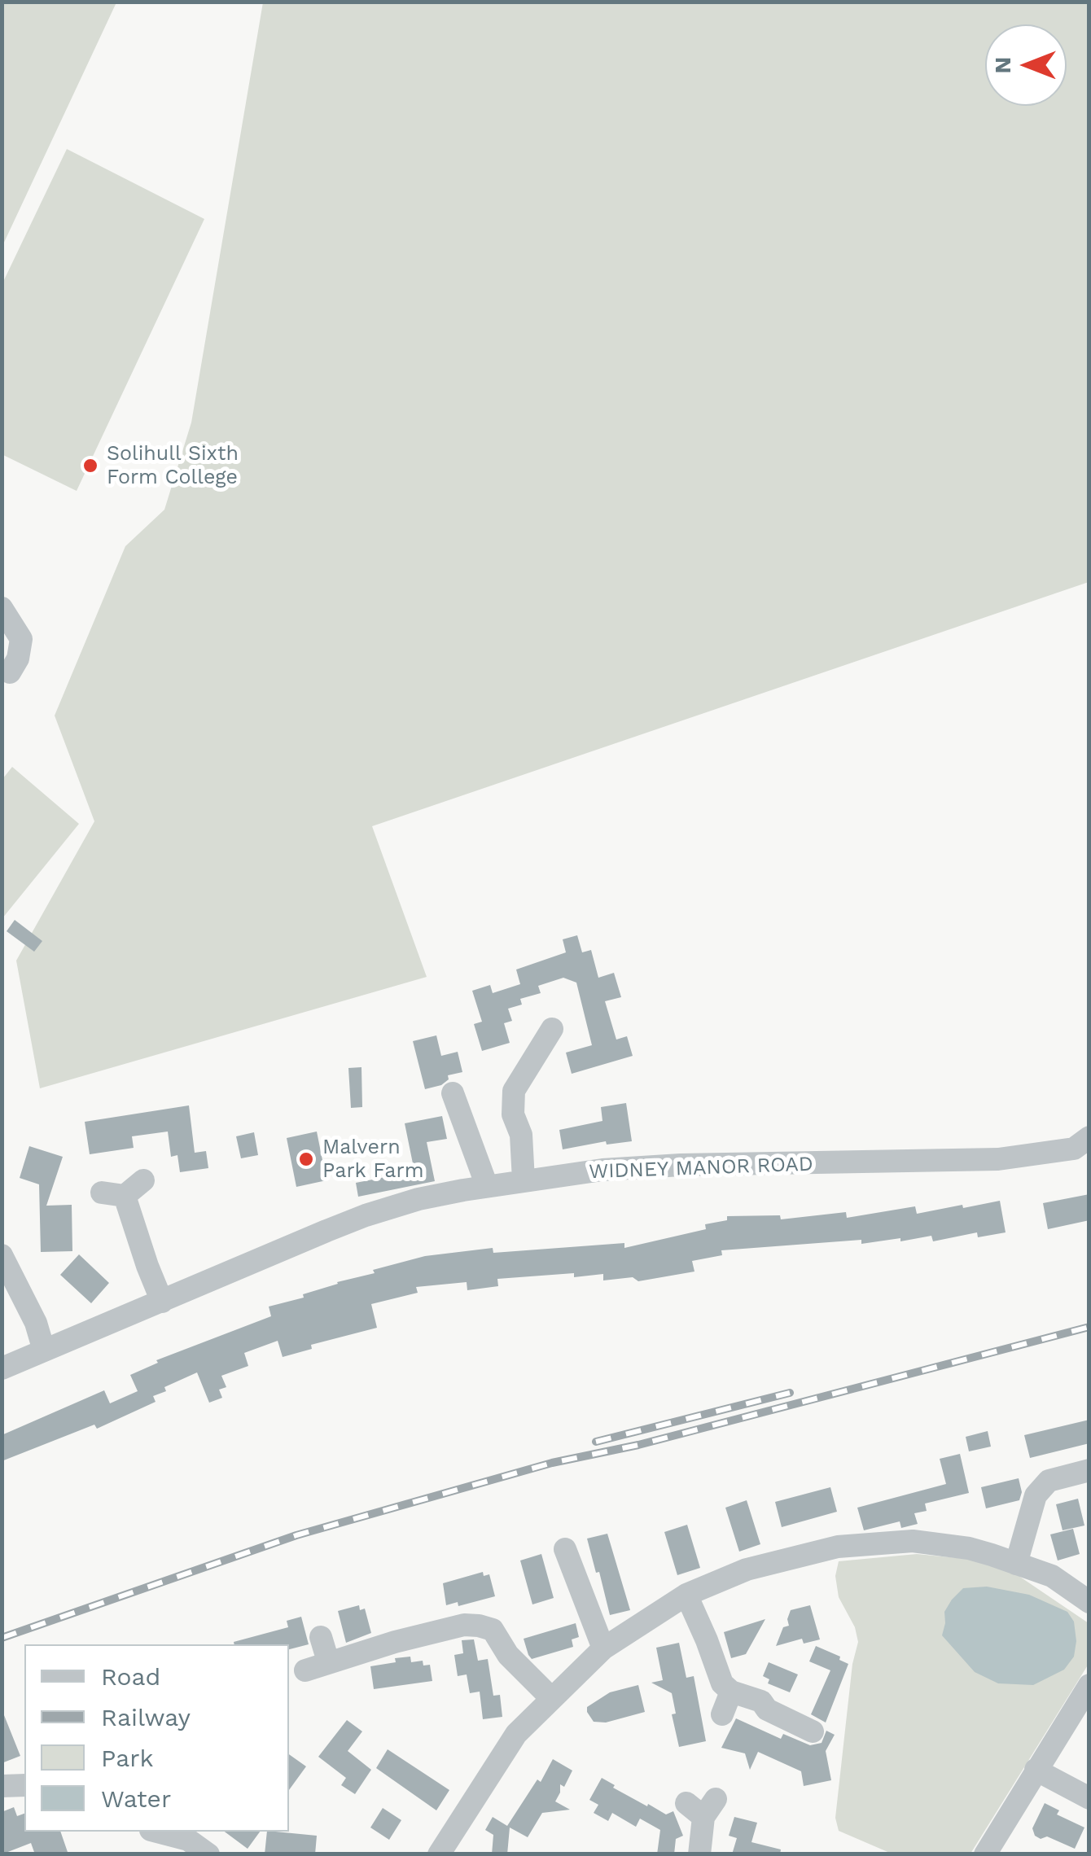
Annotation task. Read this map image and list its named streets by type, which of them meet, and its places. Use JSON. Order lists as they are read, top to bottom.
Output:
{
  "streets": {
    "street": ["WIDNEY MANOR ROAD"]
  },
  "places": ["Solihull Sixth Form College", "Malvern Park Farm"],
  "legend": [
    "Road",
    "Railway",
    "Park",
    "Water"
  ],
  "north": "left"
}
